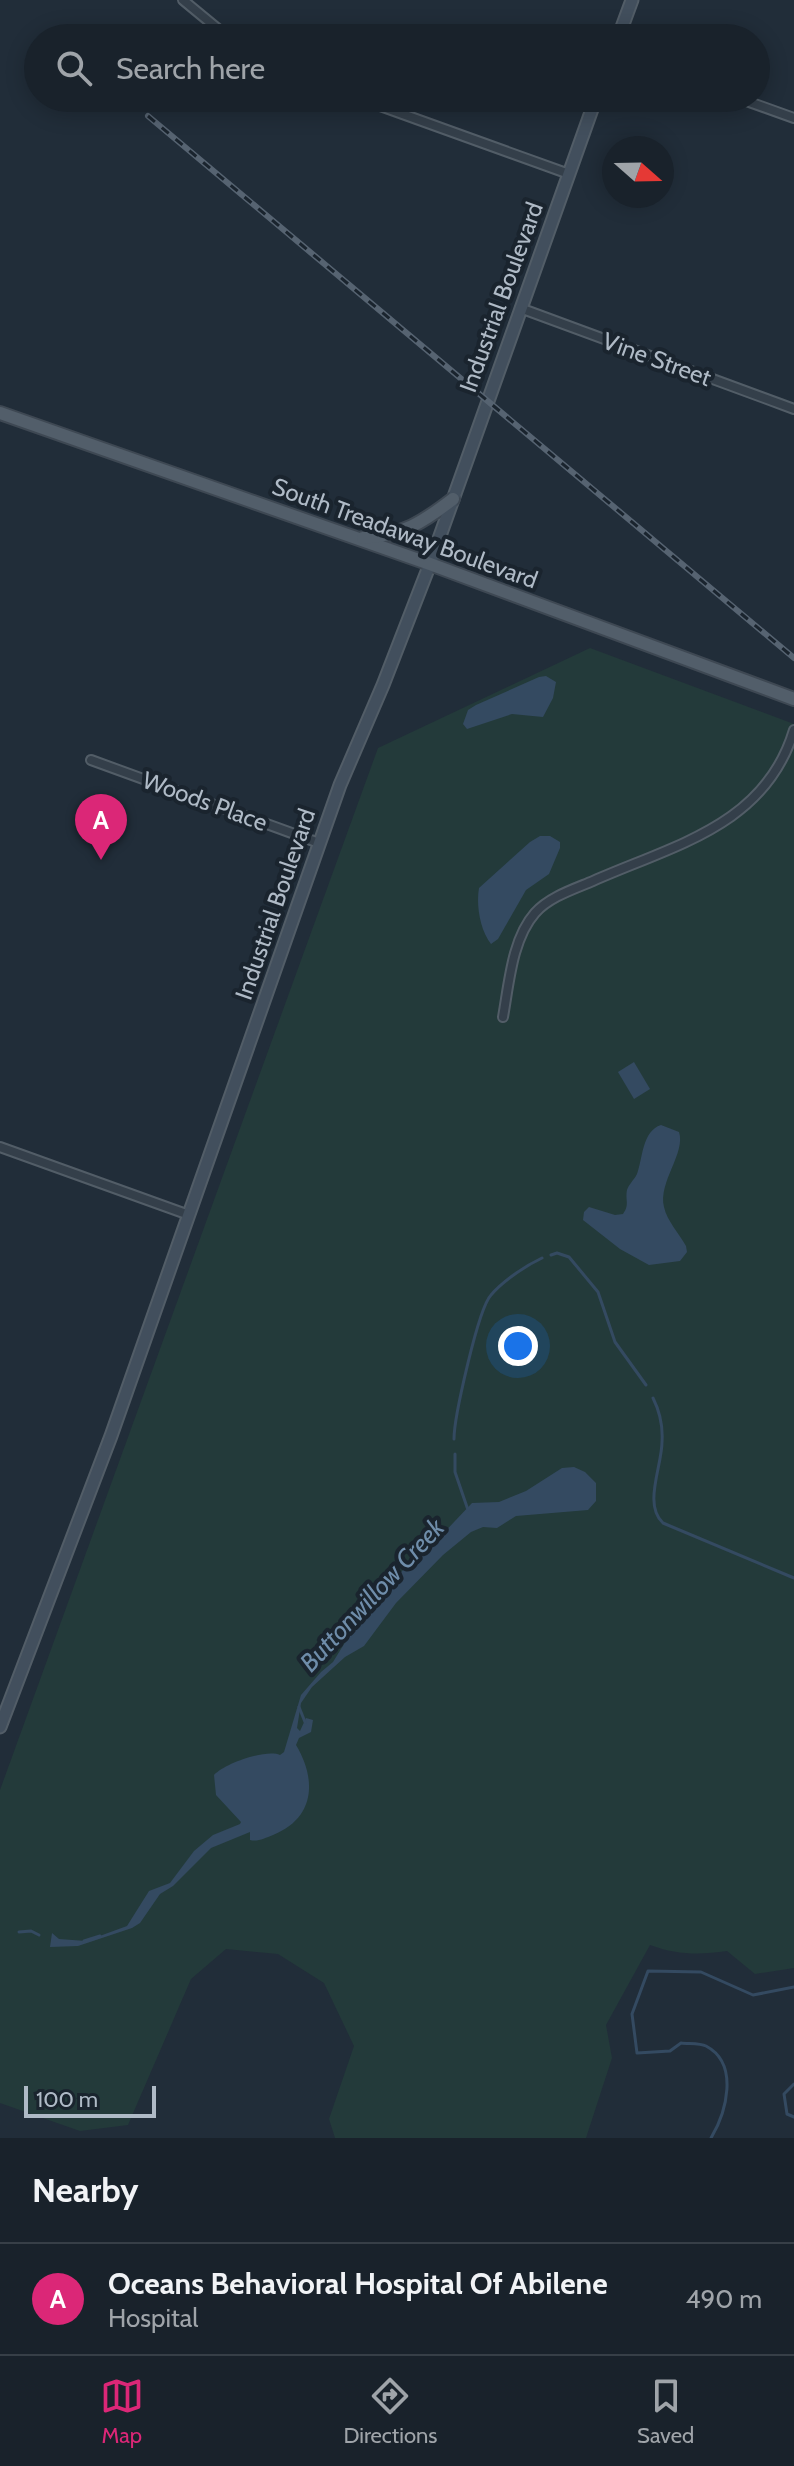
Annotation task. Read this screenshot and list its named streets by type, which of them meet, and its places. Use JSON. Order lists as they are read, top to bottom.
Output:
{
  "streets": {
    "main road": ["Industrial Boulevard", "South Treadaway Boulevard"],
    "street": ["Vine Street", "Woods Place"]
  },
  "crossings": [
    ["Industrial Boulevard", "Vine Street"],
    ["Industrial Boulevard", "South Treadaway Boulevard"],
    ["Industrial Boulevard", "Woods Place"]
  ],
  "water": ["Buttonwillow Creek"],
  "scale_bar": "100 m",
  "north": "right",
  "page": {
    "search": "Search here",
    "pins": "A",
    "scale": "100 m",
    "heading": "Nearby",
    "list": [
      {
        "mark": "A",
        "name": "Oceans Behavioral Hospital Of Abilene",
        "note": "Hospital",
        "value": "490 m"
      }
    ],
    "nav": ["Map", "Directions", "Saved"]
  }
}
